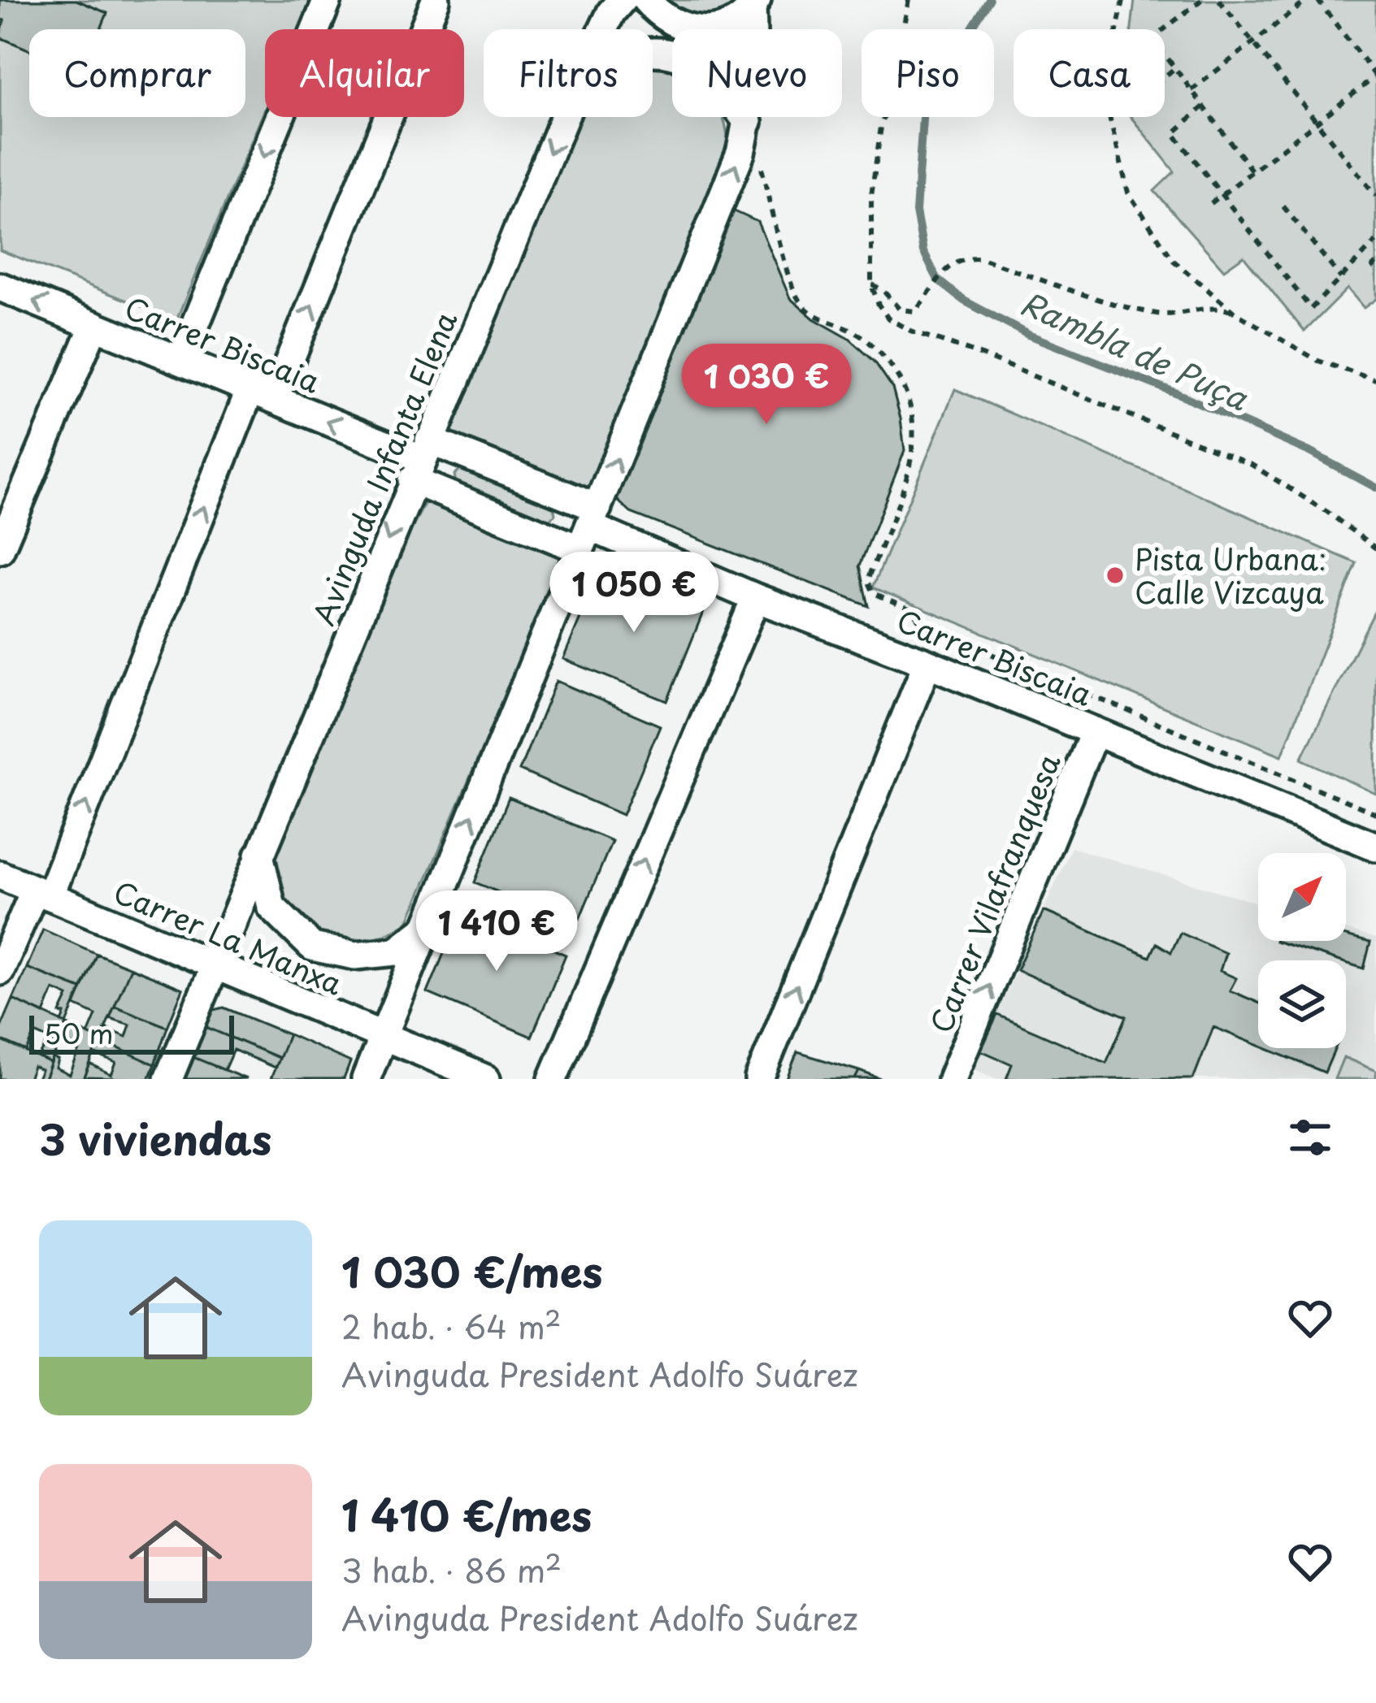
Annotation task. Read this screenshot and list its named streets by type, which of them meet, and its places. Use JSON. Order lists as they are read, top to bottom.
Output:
{
  "streets": {
    "street": [
      "Carrer Biscaia",
      "Avinguda Infanta Elena",
      "Carrer Vilafranquesa",
      "Carrer La Manxa"
    ]
  },
  "crossings": [
    ["Carrer Biscaia", "Avinguda Infanta Elena"],
    ["Carrer Biscaia", "Carrer Vilafranquesa"],
    ["Avinguda Infanta Elena", "Carrer La Manxa"]
  ],
  "water": ["Rambla de Puça"],
  "places": ["Pista Urbana: Calle Vizcaya"],
  "scale_bar": "50 m",
  "north": "top right",
  "page": {
    "chip": [
      "Comprar",
      "Alquilar",
      "Filtros",
      "Nuevo",
      "Piso",
      "Casa"
    ],
    "price": ["1 030 €", "1 050 €", "1 410 €"],
    "scale": "50 m",
    "heading": "3 viviendas",
    "list": [
      {
        "name": "1 030 €/mes",
        "note": "2 hab. · 64 m² · Avinguda President Adolfo Suárez"
      },
      {
        "name": "1 410 €/mes",
        "note": "3 hab. · 86 m² · Avinguda President Adolfo Suárez"
      }
    ]
  }
}
